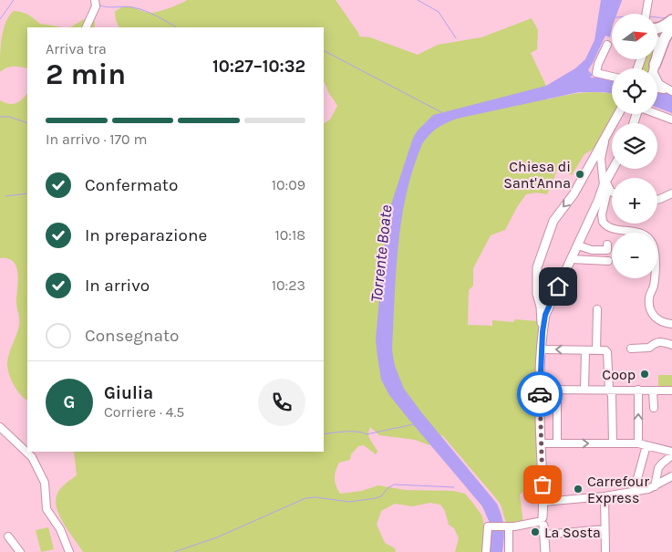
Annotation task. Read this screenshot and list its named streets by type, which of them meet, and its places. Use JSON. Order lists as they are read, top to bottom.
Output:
{
  "water": ["Torrente Boate"],
  "places": [
    "Chiesa di Sant'Anna",
    "Coop",
    "Carrefour Express",
    "La Sosta"
  ],
  "north": "right",
  "page": {
    "map_buttons": ["+", "−"],
    "heading": ["2 min", "Arriva tra", "10:27–10:32"],
    "panel": ["Giulia", "Corriere · 4.5"],
    "bar": "In arrivo · 170 m",
    "list": [
      ["Confermato", "10:09"],
      ["In preparazione", "10:18"],
      ["In arrivo", "10:23"],
      "Consegnato"
    ],
    "round": "G"
  }
}
